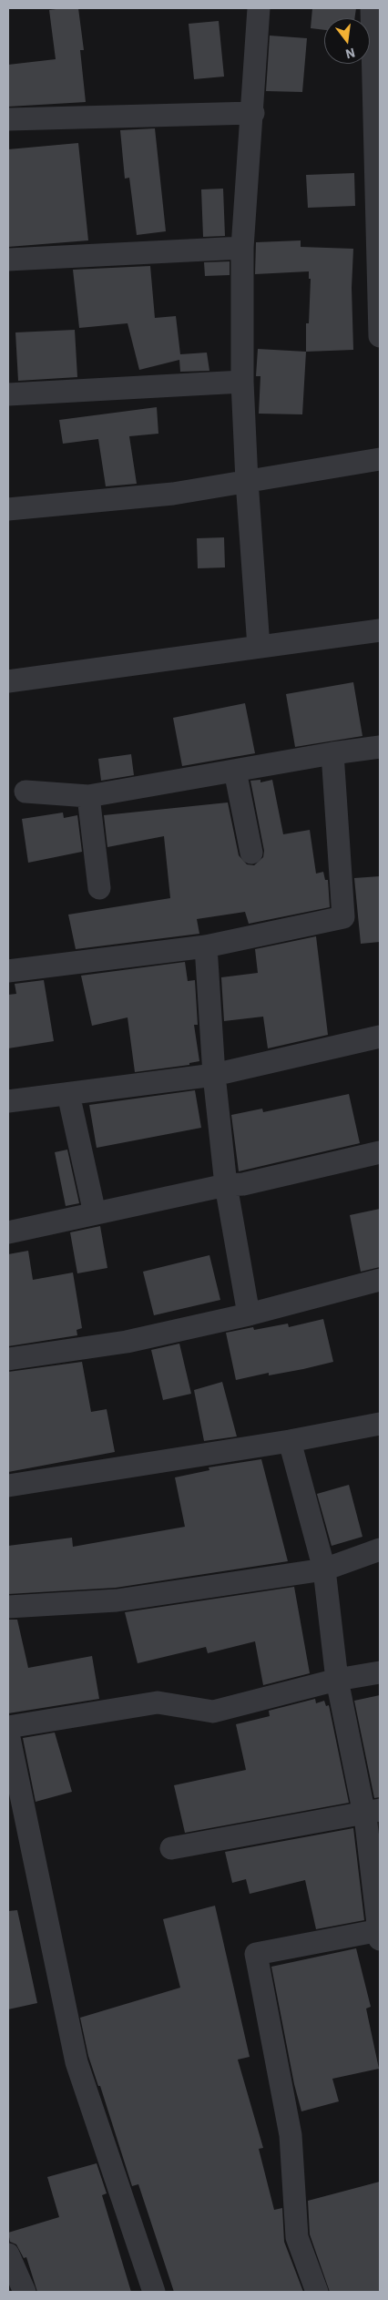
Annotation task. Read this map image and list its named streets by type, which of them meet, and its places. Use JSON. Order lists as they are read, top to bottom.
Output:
{
  "north": "bottom"
}
